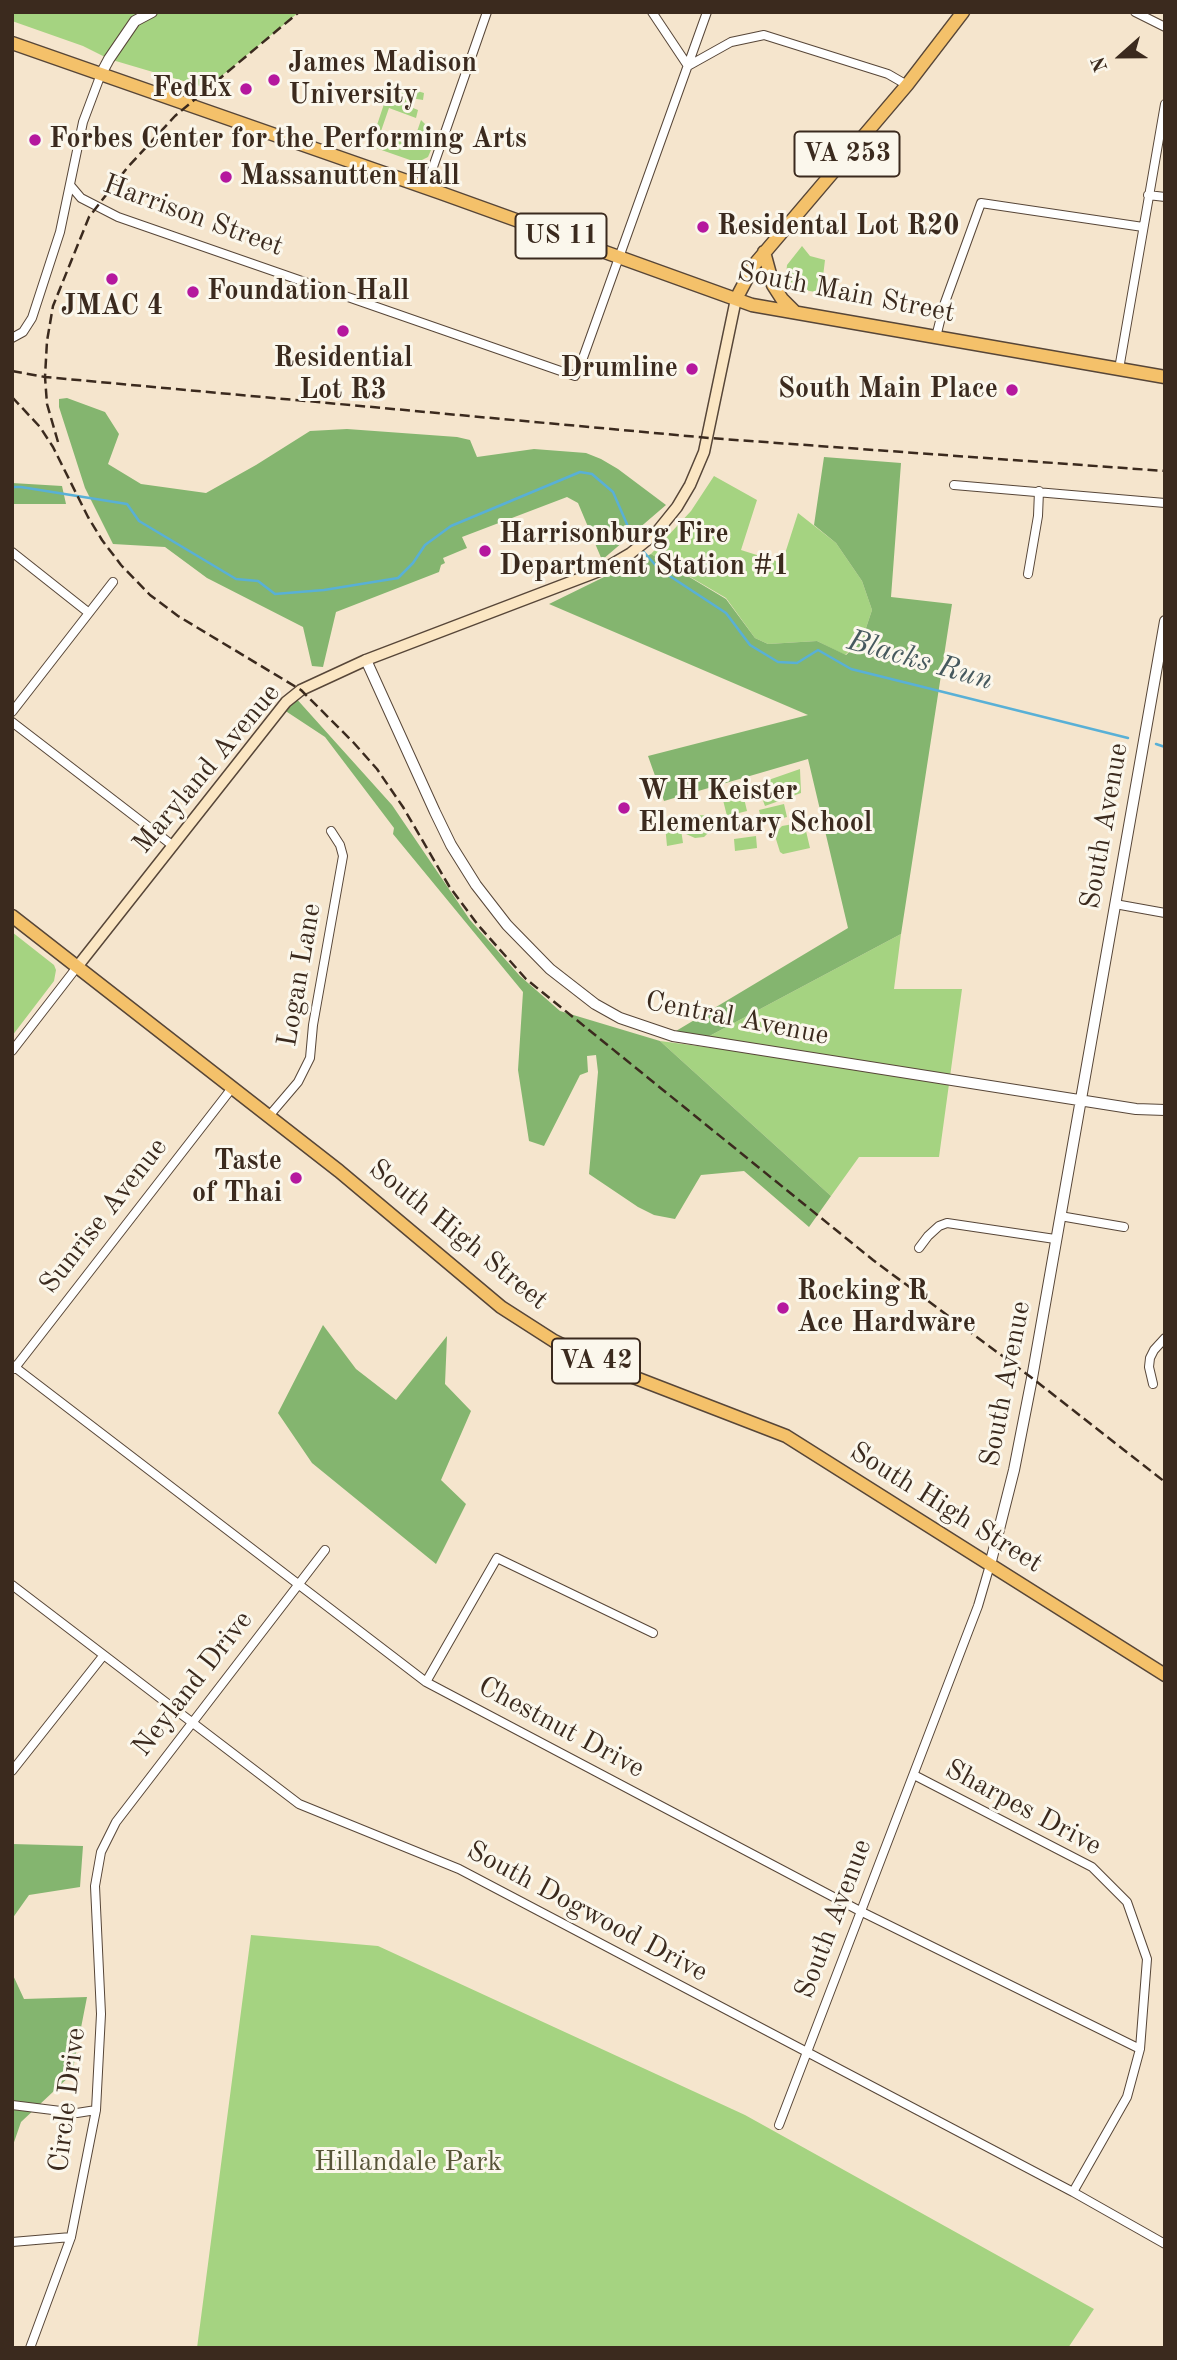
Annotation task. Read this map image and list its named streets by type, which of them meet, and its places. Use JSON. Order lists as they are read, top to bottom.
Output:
{
  "streets": {
    "main road": [
      "VA 253",
      "US 11",
      "South Main Street",
      "Maryland Avenue",
      "South High Street",
      "VA 42"
    ],
    "street": [
      "Harrison Street",
      "South Avenue",
      "Logan Lane",
      "Central Avenue",
      "Sunrise Avenue",
      "Neyland Drive",
      "Chestnut Drive",
      "Sharpes Drive",
      "South Dogwood Drive",
      "Circle Drive"
    ]
  },
  "crossings": [
    ["VA 253", "South Main Street"],
    ["VA 253", "Maryland Avenue"],
    ["Harrison Street", "South Main Street"],
    ["South Main Street", "Maryland Avenue"],
    ["Maryland Avenue", "Central Avenue"],
    ["Maryland Avenue", "South High Street"],
    ["South Avenue", "Central Avenue"],
    ["South Avenue", "South High Street"],
    ["South Avenue", "Chestnut Drive"],
    ["South Avenue", "Sharpes Drive"],
    ["South Avenue", "South Dogwood Drive"],
    ["Logan Lane", "South High Street"],
    ["Sunrise Avenue", "South High Street"],
    ["Sunrise Avenue", "Chestnut Drive"],
    ["Neyland Drive", "Chestnut Drive"],
    ["Neyland Drive", "South Dogwood Drive"],
    ["Neyland Drive", "Circle Drive"],
    ["Chestnut Drive", "Sharpes Drive"],
    ["Sharpes Drive", "South Dogwood Drive"]
  ],
  "water": ["Blacks Run"],
  "parks": ["Hillandale Park"],
  "places": [
    "James Madison University",
    "FedEx",
    "Forbes Center for the Performing Arts",
    "Massanutten Hall",
    "Residental Lot R20",
    "JMAC 4",
    "Foundation Hall",
    "Residential Lot R3",
    "Drumline",
    "South Main Place",
    "Harrisonburg Fire Department Station #1",
    "W H Keister Elementary School",
    "Taste of Thai",
    "Rocking R Ace Hardware"
  ],
  "north": "left"
}
